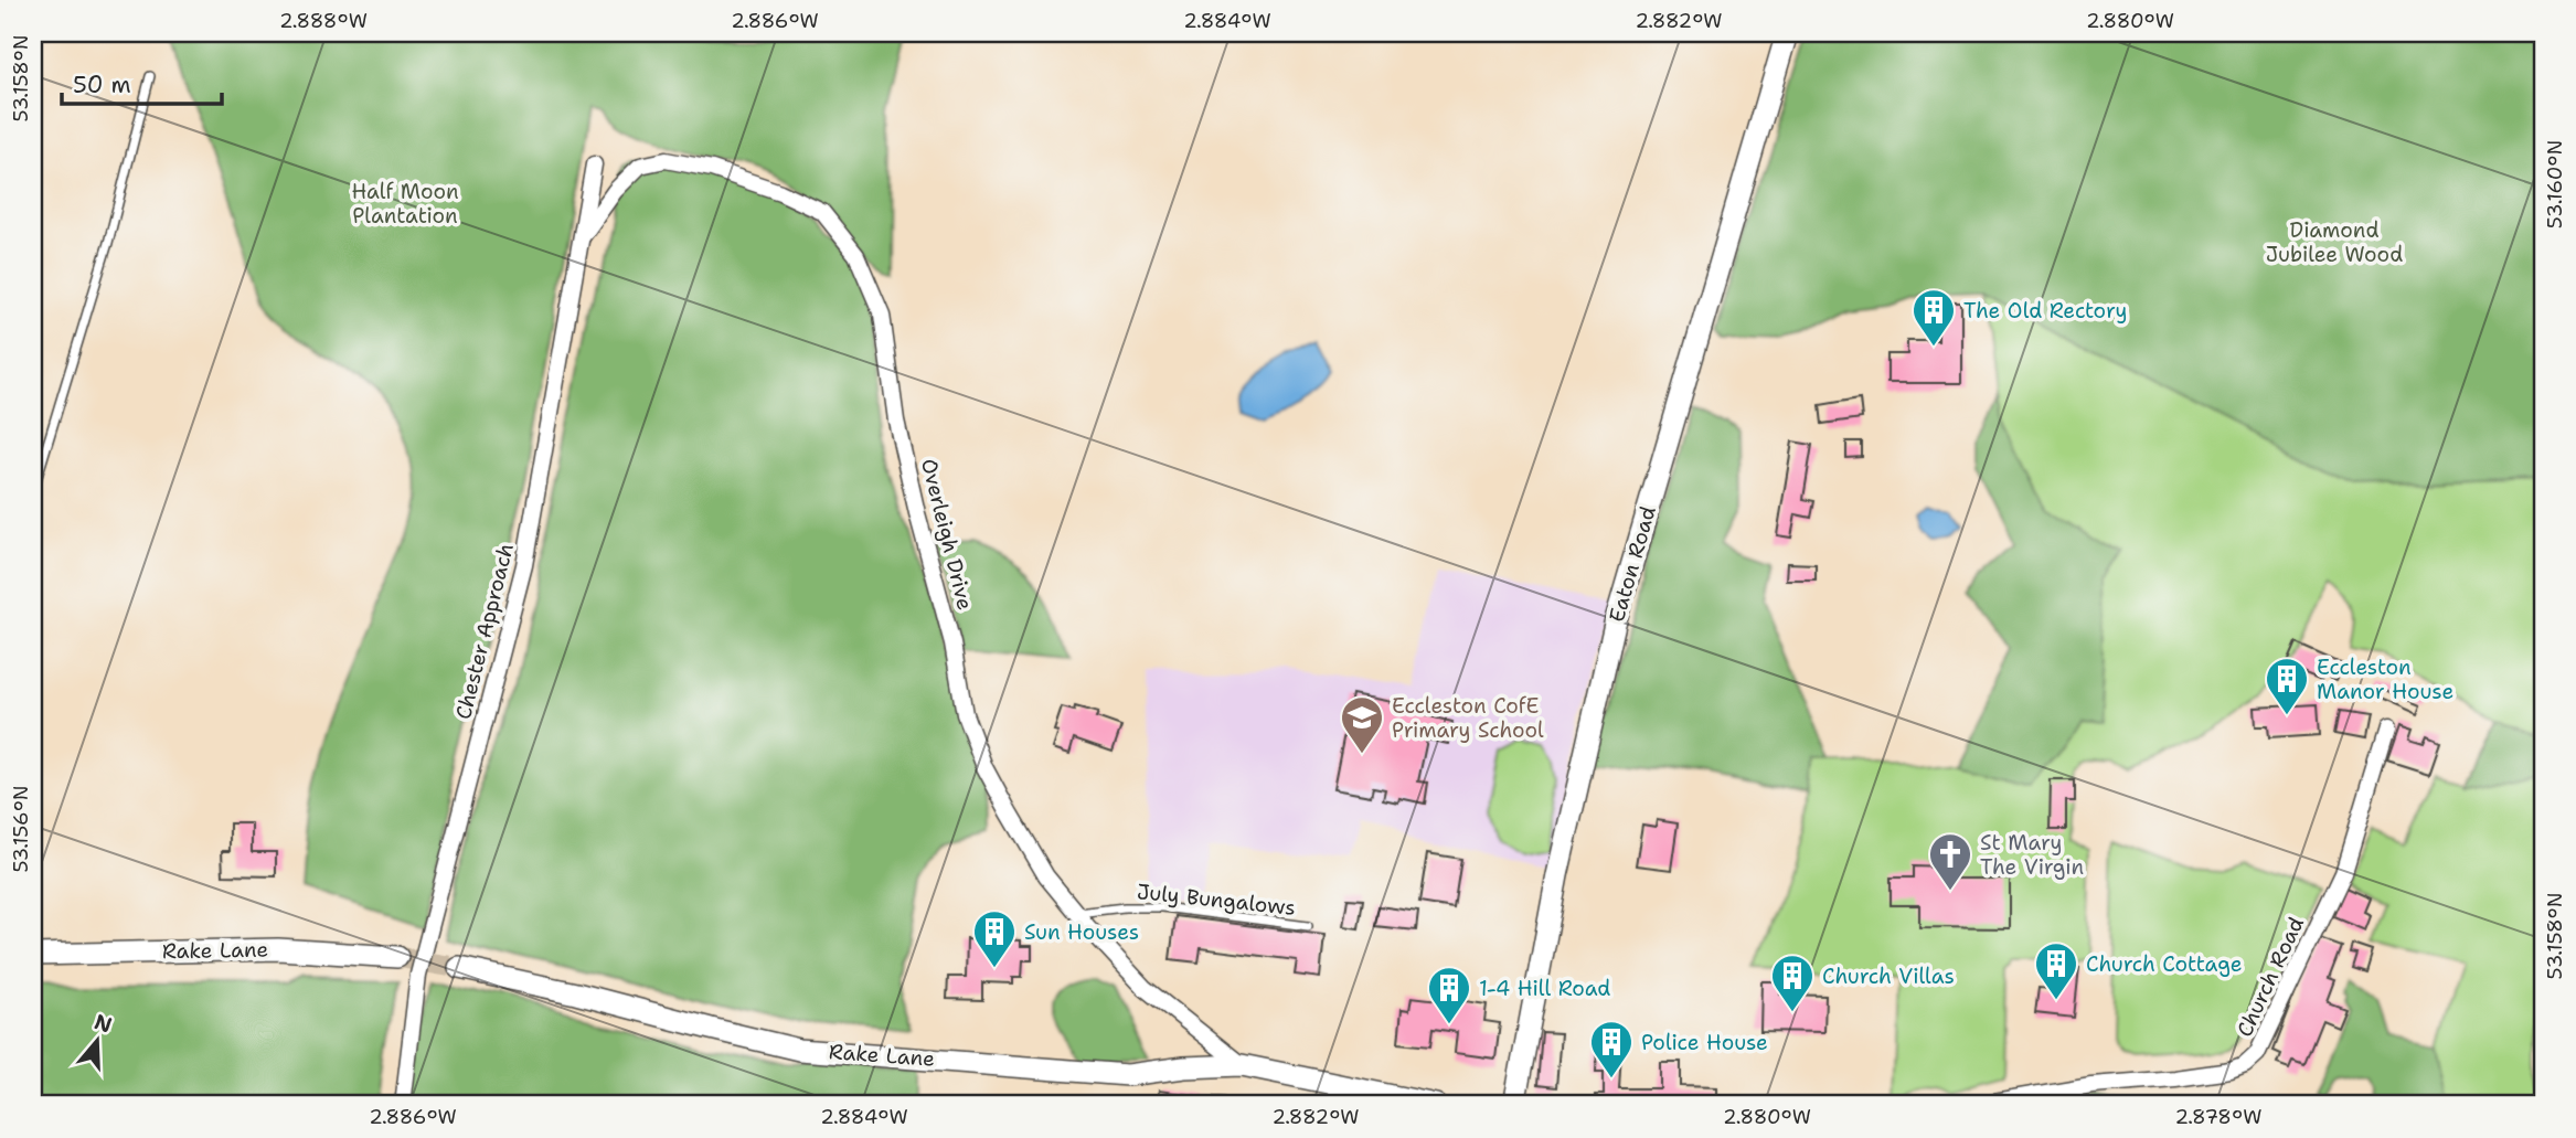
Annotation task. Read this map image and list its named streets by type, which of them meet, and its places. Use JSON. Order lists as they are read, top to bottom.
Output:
{
  "streets": {
    "street": [
      "Overleigh Drive",
      "Eaton Road",
      "Chester Approach",
      "Rake Lane",
      "Church Road"
    ],
    "lane": ["July Bungalows"]
  },
  "crossings": [
    ["Overleigh Drive", "Chester Approach"],
    ["Overleigh Drive", "July Bungalows"],
    ["Overleigh Drive", "Rake Lane"]
  ],
  "parks": ["Half Moon Plantation", "Diamond Jubilee Wood"],
  "places": {
    "building": [
      "The Old Rectory",
      "Eccleston Manor House",
      "Sun Houses",
      "Church Cottage",
      "Church Villas",
      "1-4 Hill Road",
      "Police House"
    ],
    "school or university": ["Eccleston CofE Primary School"],
    "church": ["St Mary The Virgin"]
  },
  "scale_bar": "50 m",
  "north": "top",
  "coordinates": [
    "2.888°W",
    "2.886°W",
    "2.884°W",
    "2.882°W",
    "2.880°W",
    "53.158°N",
    "53.160°N",
    "53.156°N",
    "2.878°W"
  ]
}
